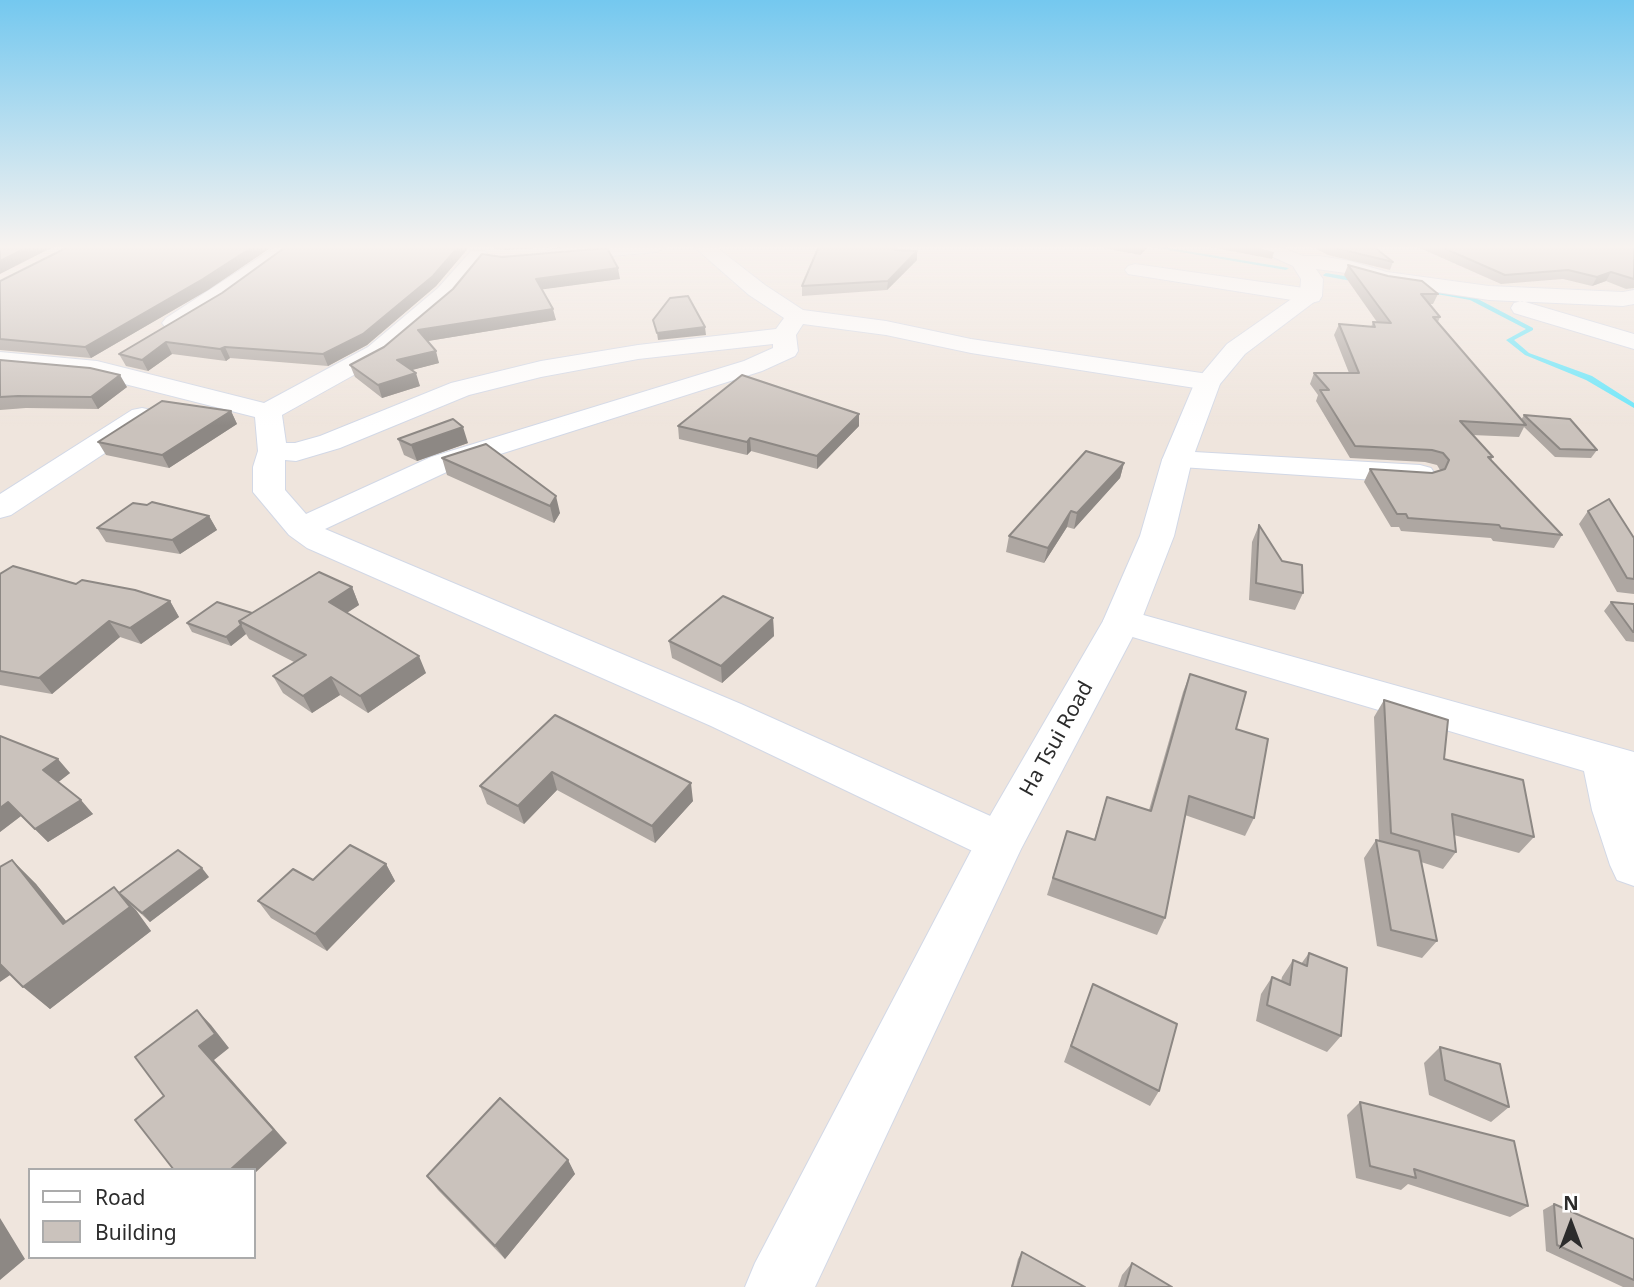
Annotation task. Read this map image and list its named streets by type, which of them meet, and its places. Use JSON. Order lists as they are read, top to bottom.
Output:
{
  "streets": {
    "street": ["Ha Tsui Road"]
  },
  "legend": ["Road", "Building"],
  "north": "top"
}
